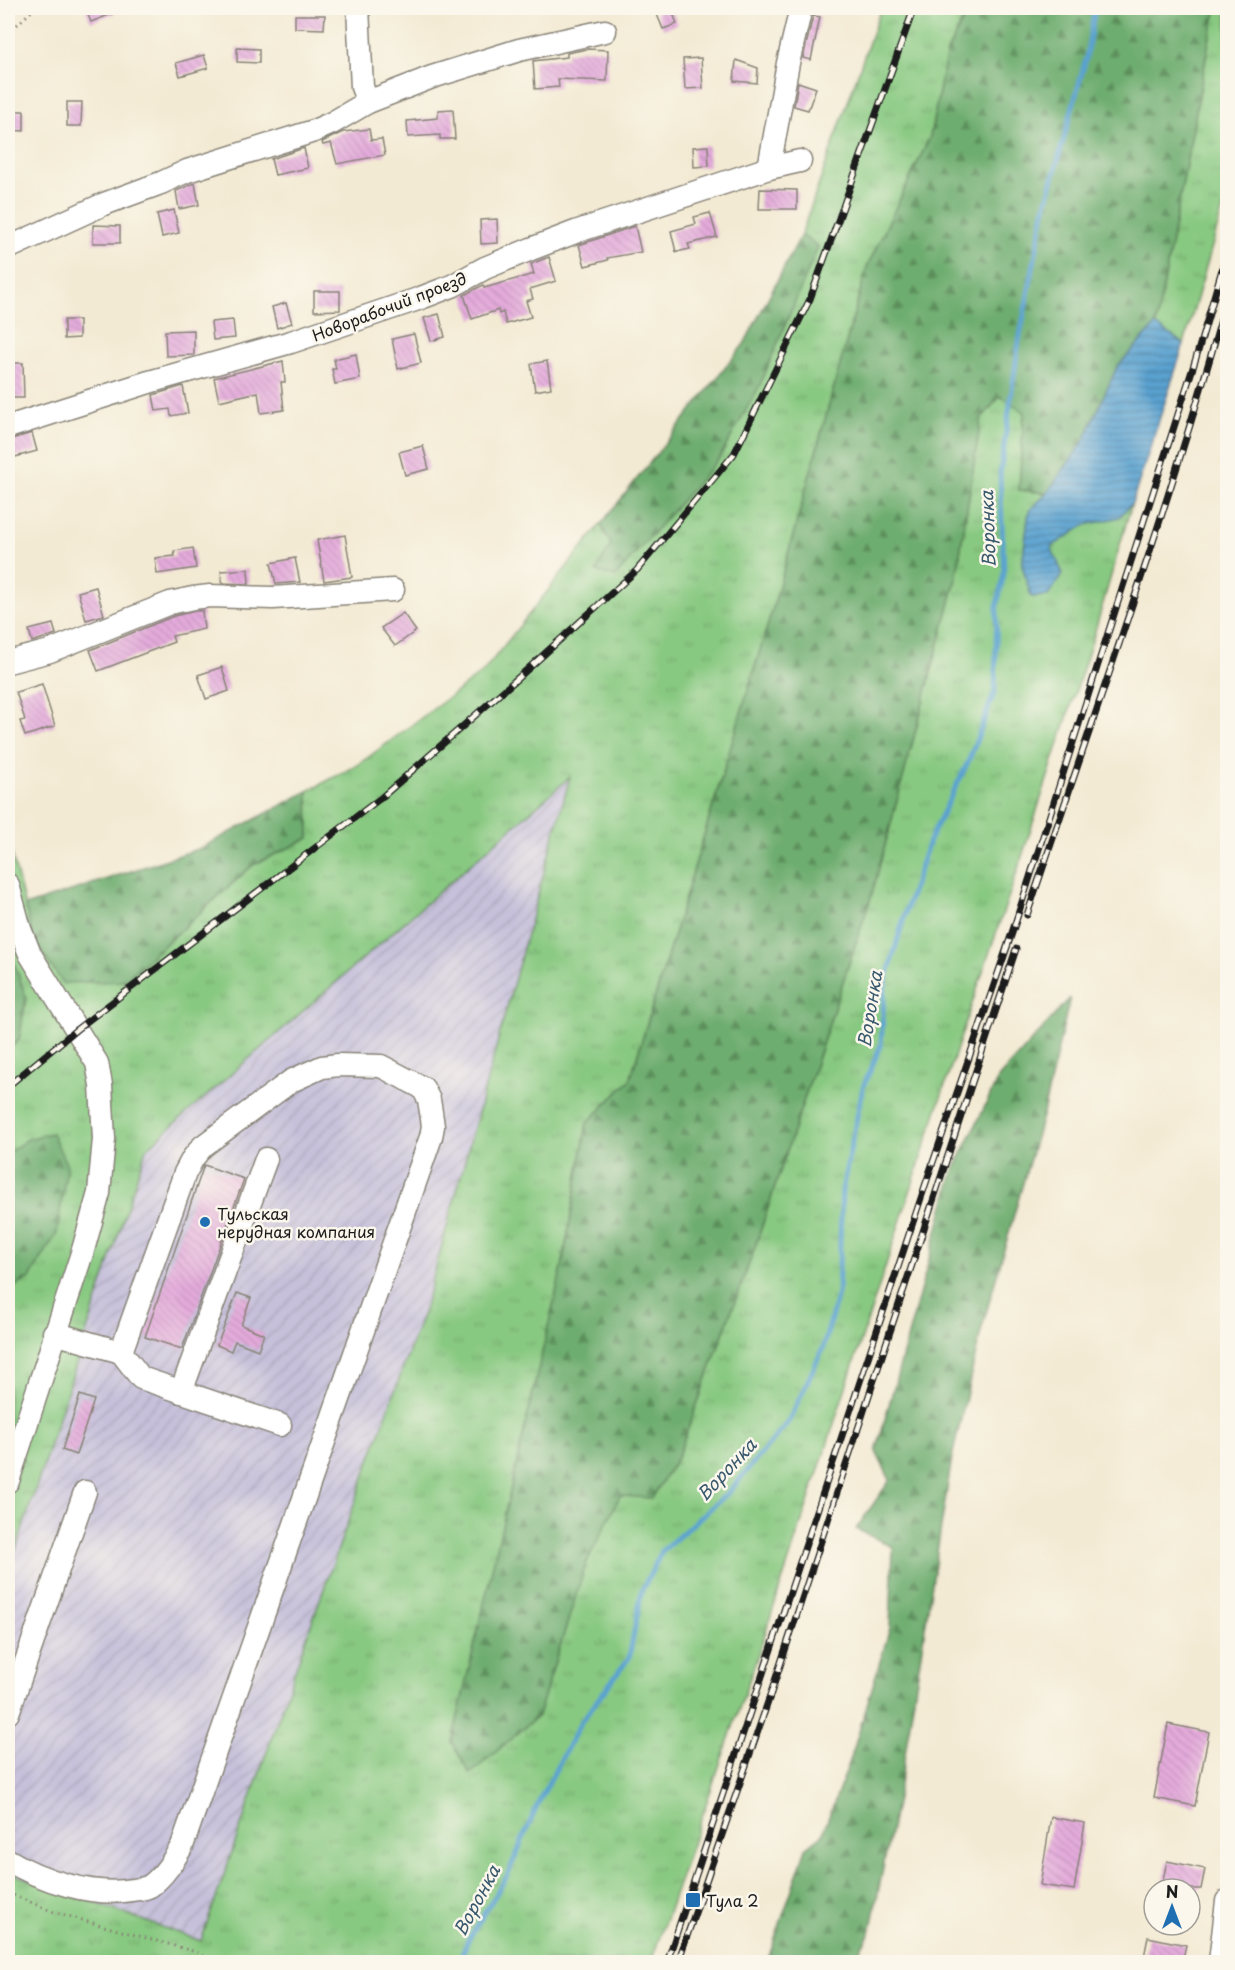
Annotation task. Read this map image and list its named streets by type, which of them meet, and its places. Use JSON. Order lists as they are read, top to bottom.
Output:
{
  "streets": {
    "street": ["Новорабочий проезд"]
  },
  "water": ["Воронка"],
  "places": {
    "other": ["Тульская нерудная компания"],
    "transit": ["Тула 2"]
  },
  "north": "top"
}
